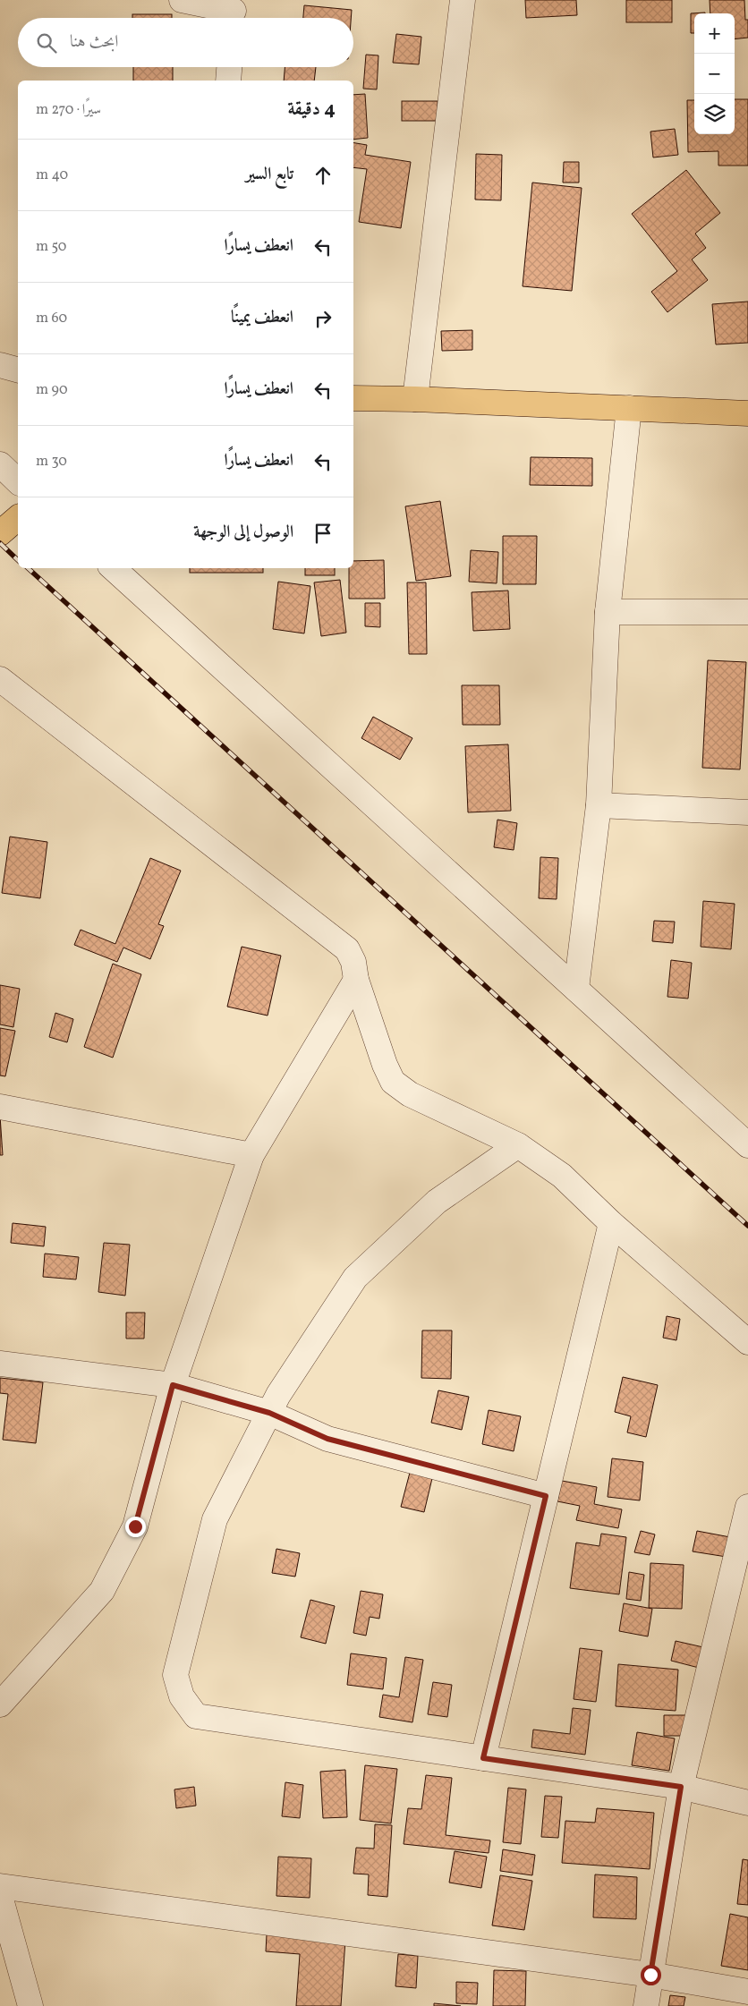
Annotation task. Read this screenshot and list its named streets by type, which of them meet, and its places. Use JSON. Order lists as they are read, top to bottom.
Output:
{
  "page": {
    "map_buttons": ["+", "−"],
    "search": "ابحث هنا",
    "heading": ["4 دقيقة", "سيرًا · 270 m"],
    "list": [
      ["تابع السير", "40 m"],
      ["انعطف يسارًا", "50 m"],
      ["انعطف يمينًا", "60 m"],
      ["انعطف يسارًا", "90 m"],
      ["انعطف يسارًا", "30 m"],
      "الوصول إلى الوجهة"
    ]
  }
}
